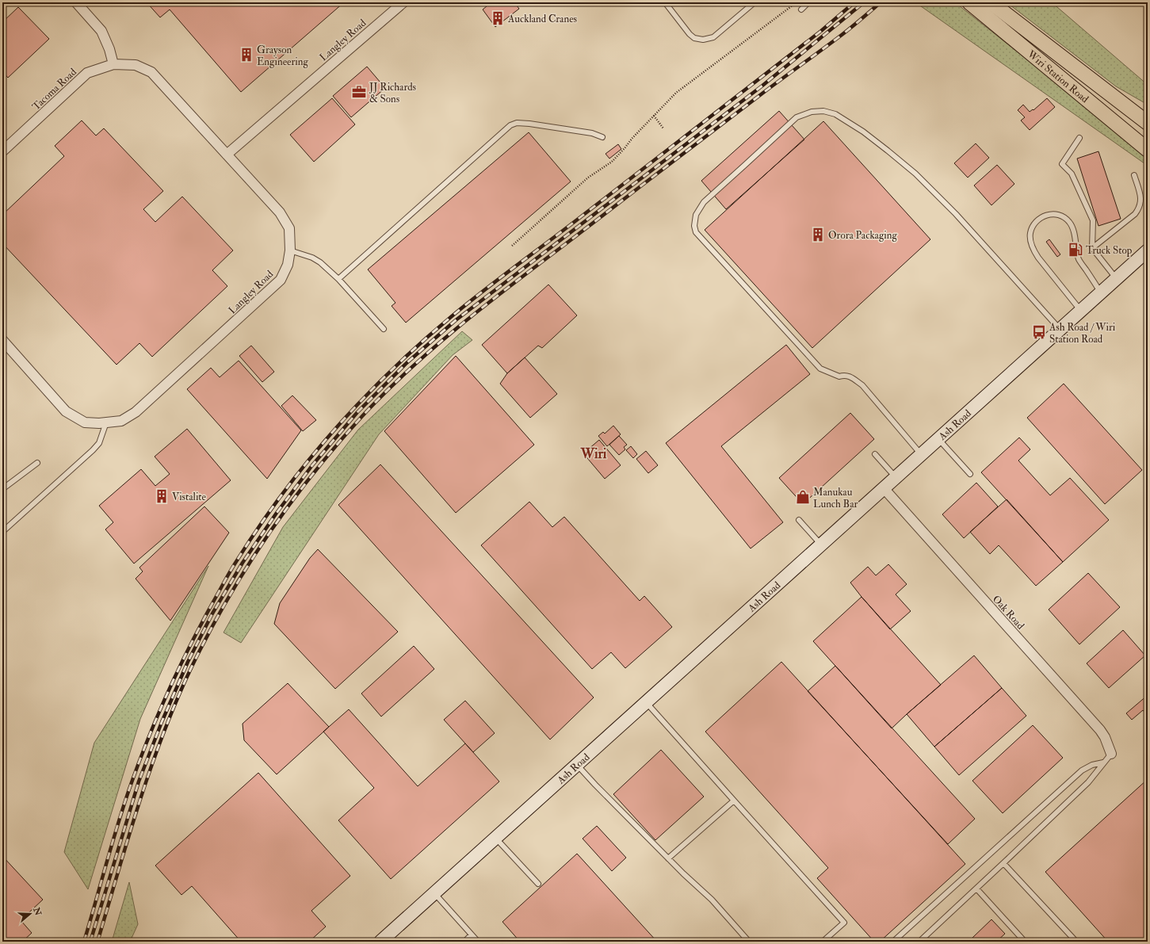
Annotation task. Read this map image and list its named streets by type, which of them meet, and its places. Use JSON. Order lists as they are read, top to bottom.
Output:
{
  "streets": {
    "main road": ["Wiri Station Road", "Ash Road"],
    "street": ["Langley Road", "Tacoma Road", "Oak Road"]
  },
  "crossings": [
    ["Langley Road", "Tacoma Road"],
    ["Ash Road", "Oak Road"]
  ],
  "districts": ["Wiri"],
  "places": {
    "building": [
      "Auckland Cranes",
      "Grayson Engineering",
      "Orora Packaging",
      "Vistalite"
    ],
    "office": ["JJ Richards & Sons"],
    "fuel station": ["Truck Stop"],
    "bus stop": ["Ash Road / Wiri Station Road"],
    "shop": ["Manukau Lunch Bar"]
  },
  "north": "right"
}
